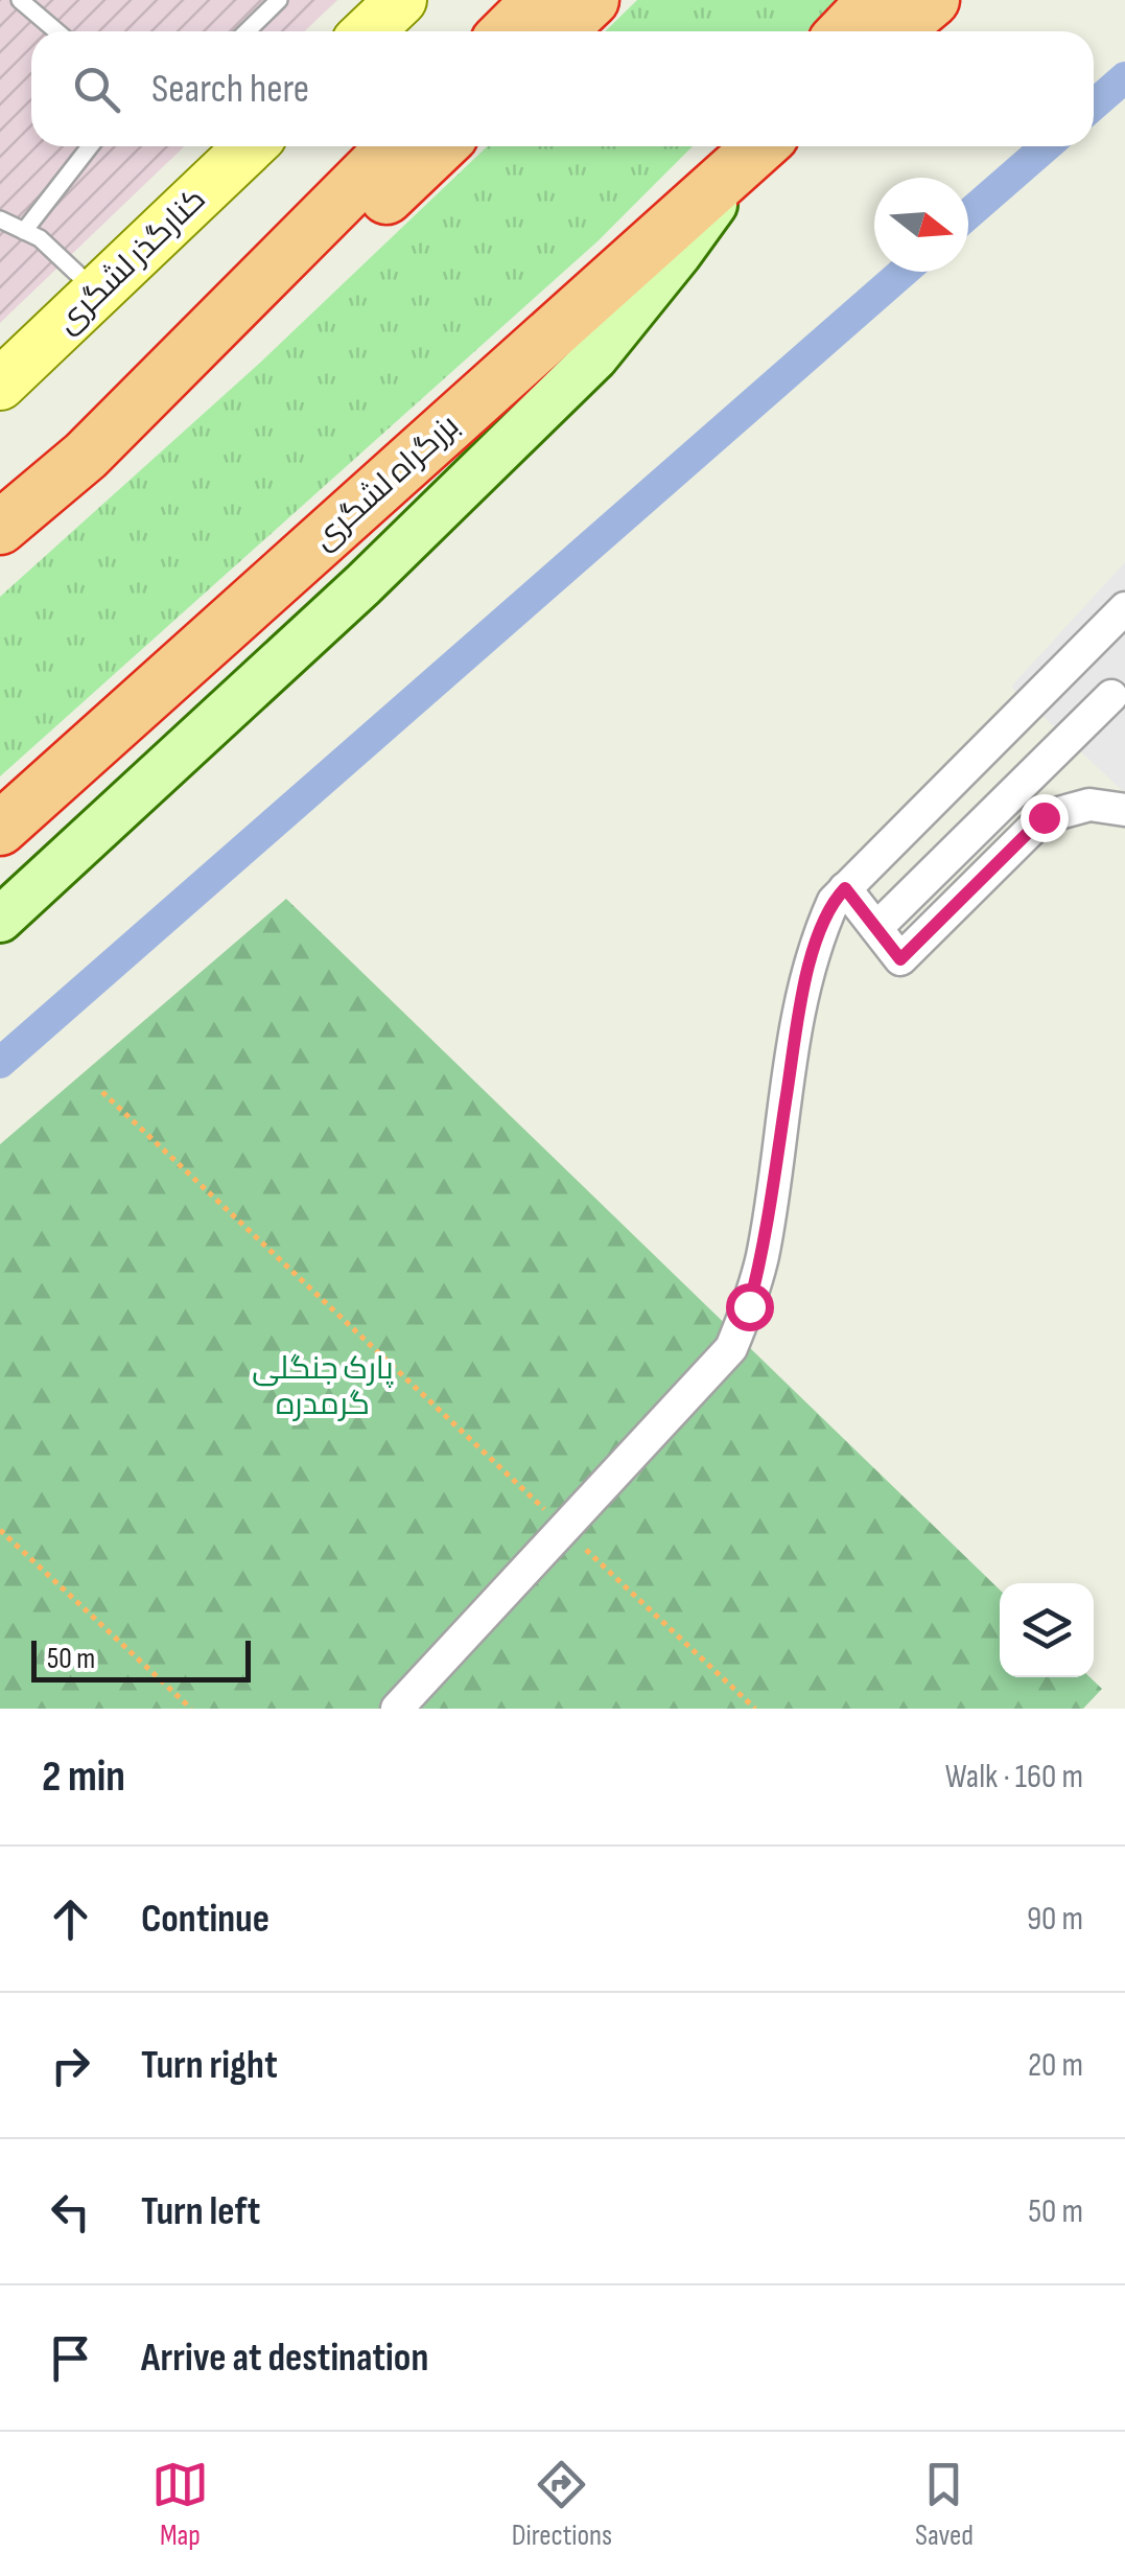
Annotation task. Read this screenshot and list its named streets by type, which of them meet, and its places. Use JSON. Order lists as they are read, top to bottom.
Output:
{
  "streets": {
    "highway": ["بزرگراه لشگری"],
    "main road": ["کنارگذر لشگری"]
  },
  "parks": ["پارک جنگلی گرمدره"],
  "scale_bar": "50 m",
  "north": "right",
  "page": {
    "search": "Search here",
    "scale": "50 m",
    "heading": ["2 min", "Walk · 160 m"],
    "list": [
      ["Continue", "90 m"],
      ["Turn right", "20 m"],
      ["Turn left", "50 m"],
      "Arrive at destination"
    ],
    "nav": ["Map", "Directions", "Saved"]
  }
}
